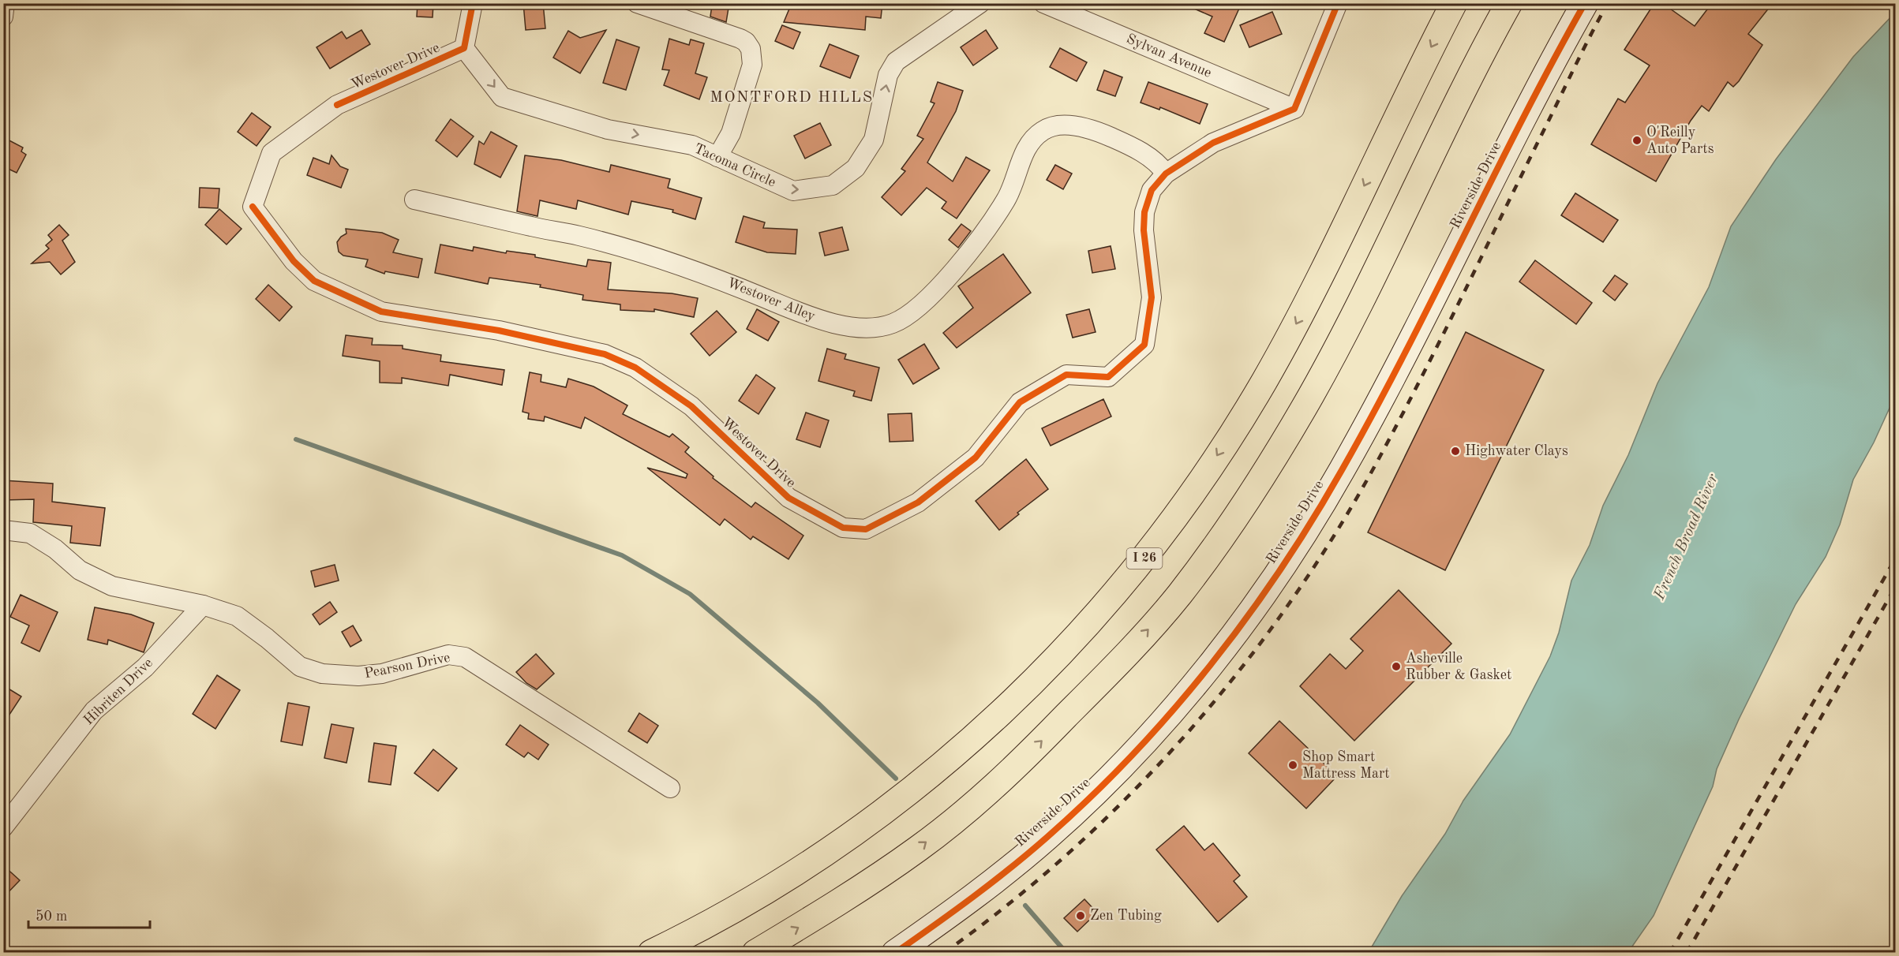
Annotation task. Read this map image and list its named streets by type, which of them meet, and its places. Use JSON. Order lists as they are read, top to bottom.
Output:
{
  "streets": {
    "highway": ["I 26"],
    "main road": ["Riverside Drive"],
    "street": [
      "Sylvan Avenue",
      "Westover Drive",
      "Tacoma Circle",
      "Westover Alley",
      "Pearson Drive",
      "Hibriten Drive"
    ]
  },
  "crossings": [
    ["Sylvan Avenue", "Westover Drive"],
    ["Westover Drive", "Tacoma Circle"],
    ["Westover Drive", "Westover Alley"],
    ["Pearson Drive", "Hibriten Drive"]
  ],
  "districts": ["MONTFORD HILLS"],
  "water": ["French Broad River"],
  "places": [
    "O'Reilly Auto Parts",
    "Highwater Clays",
    "Asheville Rubber & Gasket",
    "Shop Smart Mattress Mart",
    "Zen Tubing"
  ],
  "scale_bar": "50 m"
}
